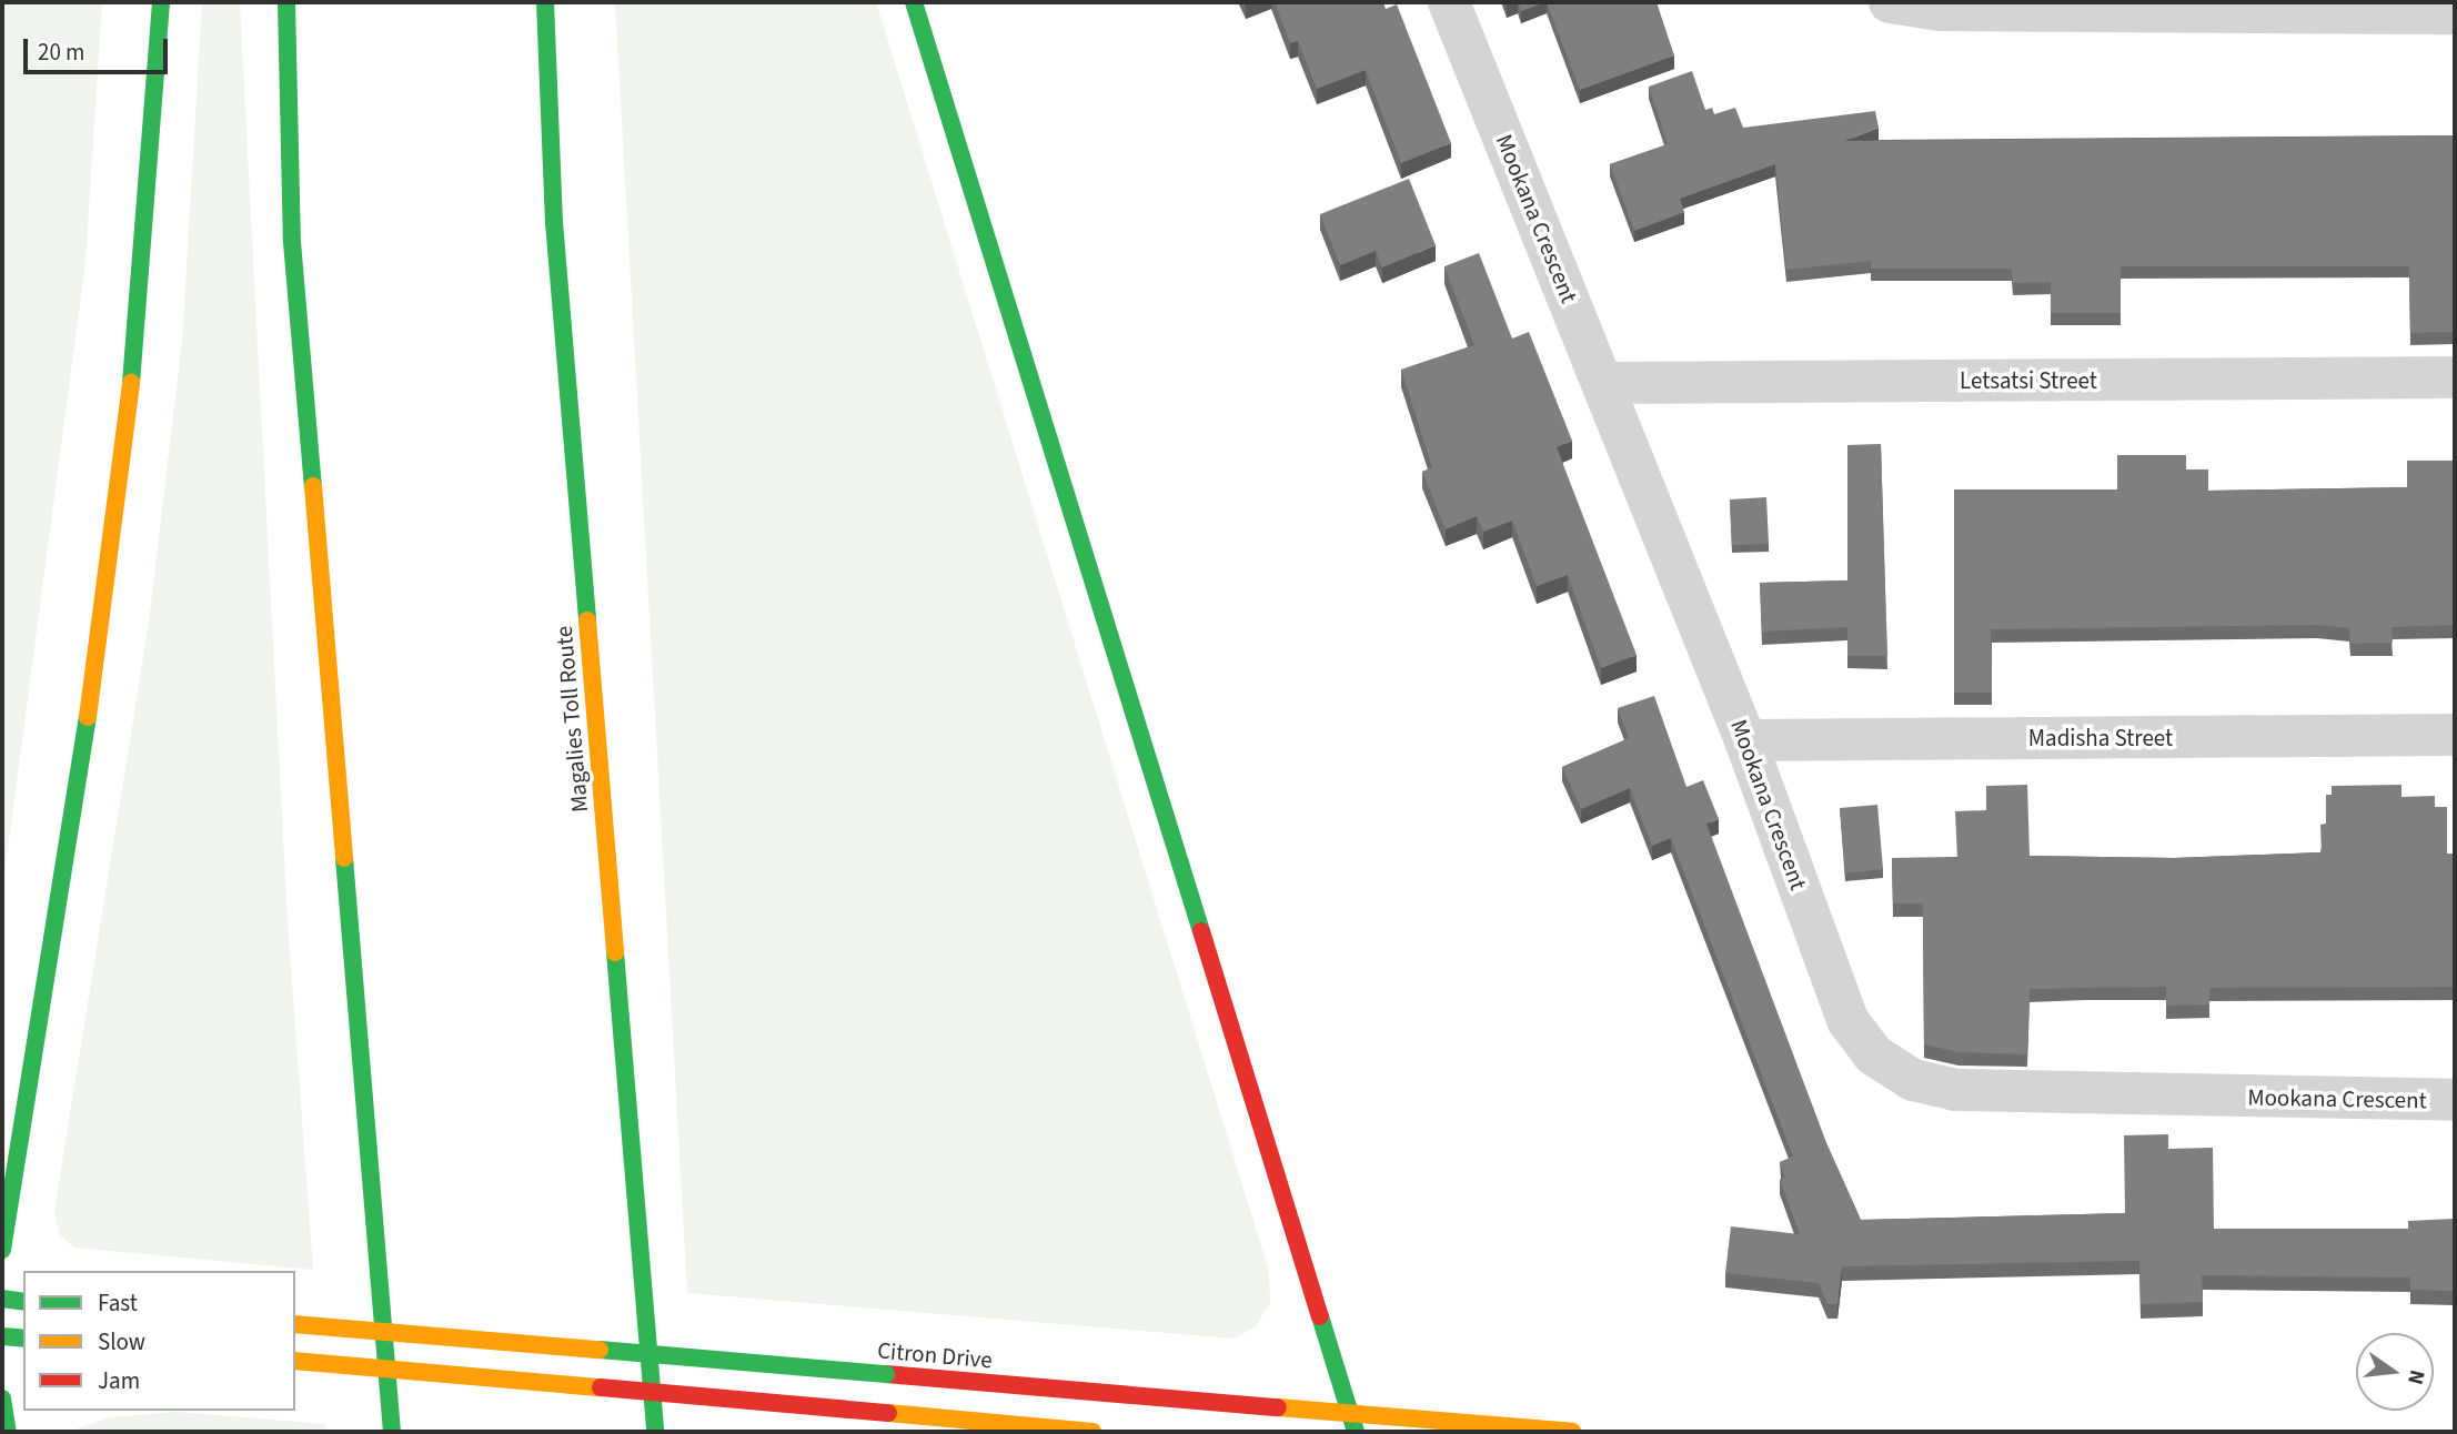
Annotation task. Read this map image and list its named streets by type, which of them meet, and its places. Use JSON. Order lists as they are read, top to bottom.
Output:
{
  "streets": {
    "main road": ["Magalies Toll Route", "Citron Drive"],
    "street": ["Mookana Crescent", "Letsatsi Street", "Madisha Street"]
  },
  "crossings": [
    ["Mookana Crescent", "Letsatsi Street"],
    ["Mookana Crescent", "Madisha Street"]
  ],
  "legend": ["Fast", "Slow", "Jam"],
  "scale_bar": "20 m",
  "north": "right"
}
